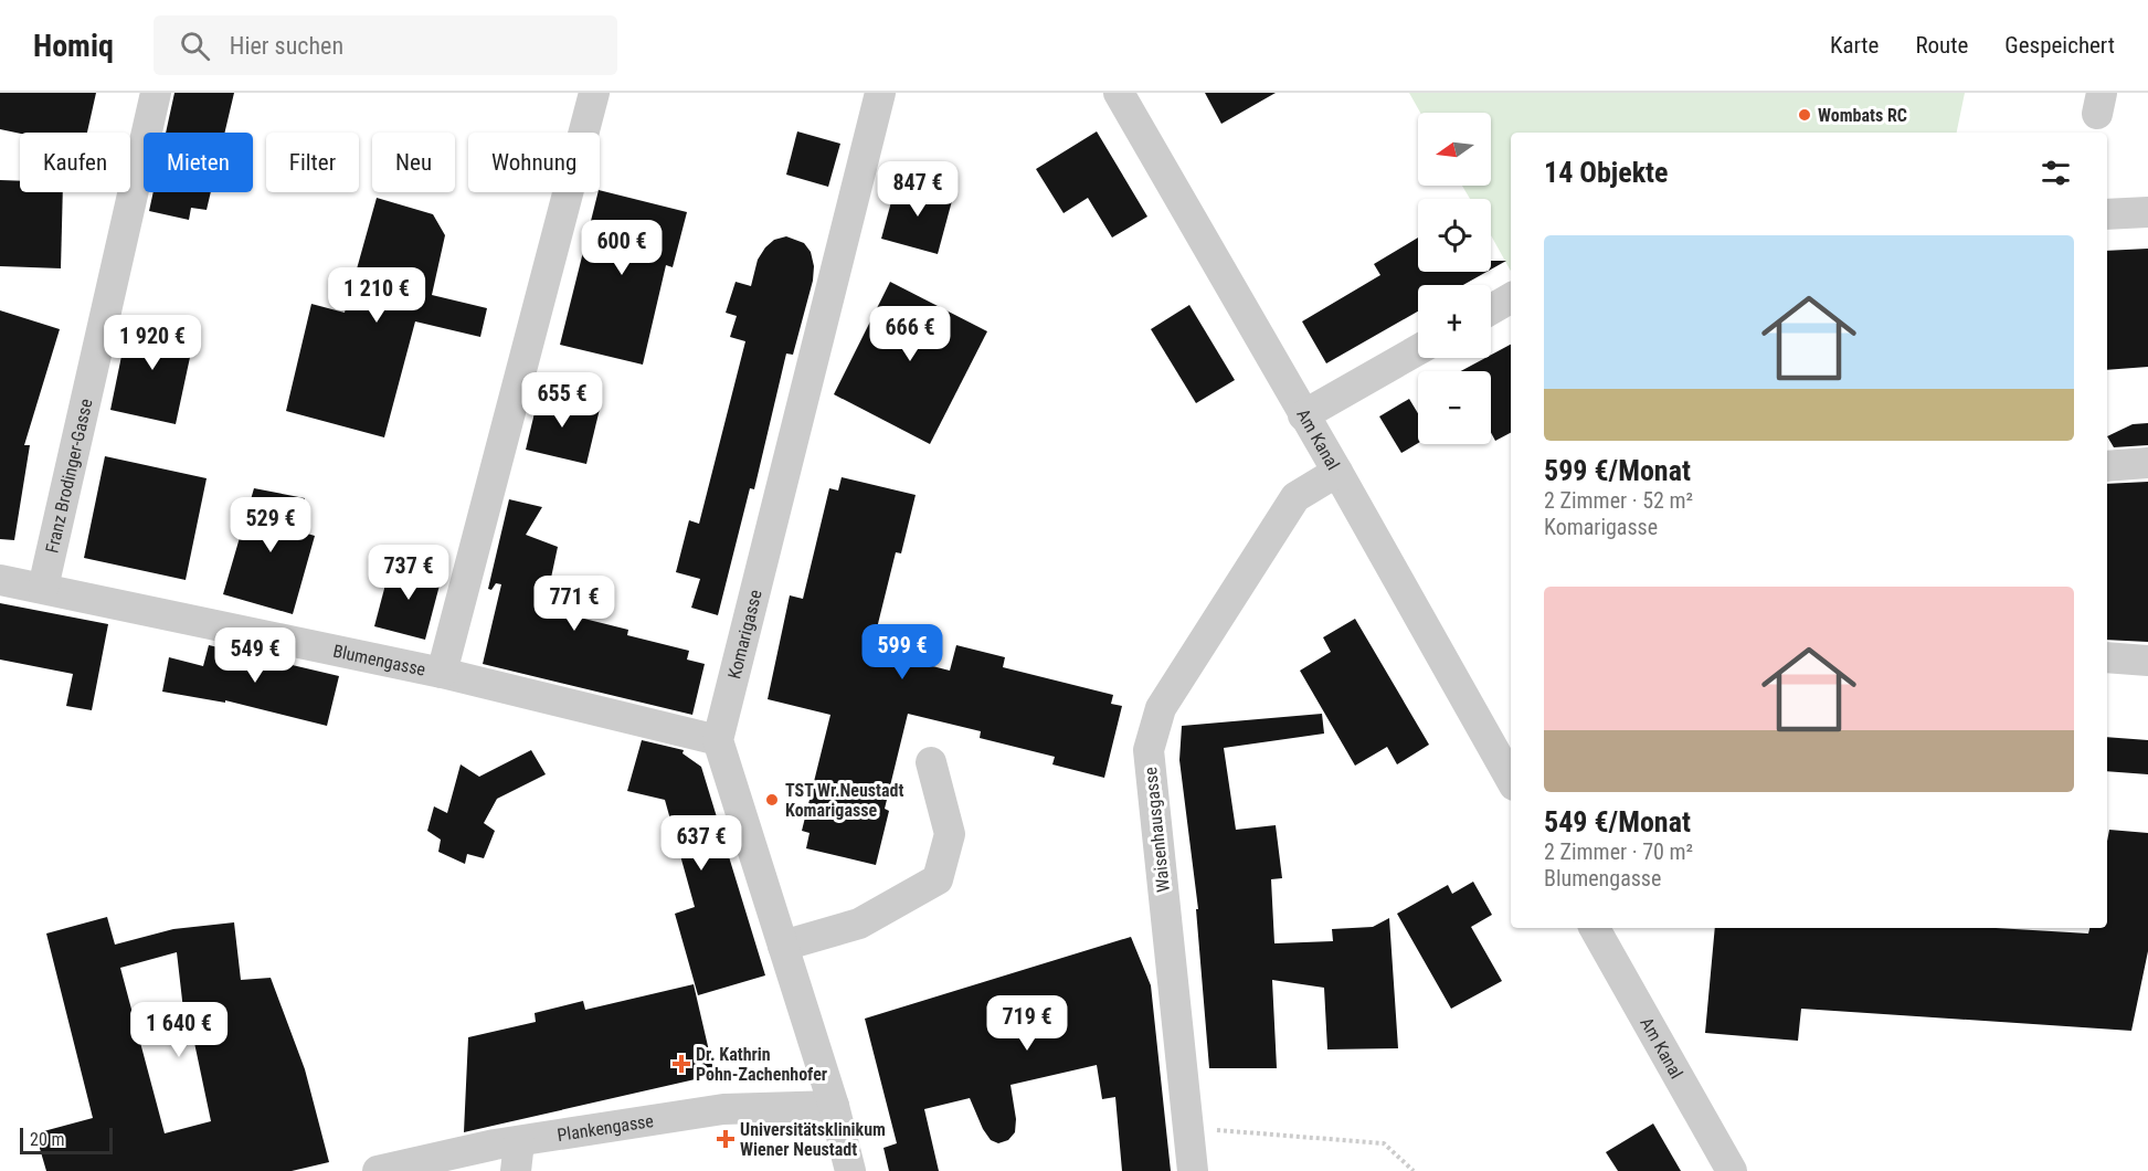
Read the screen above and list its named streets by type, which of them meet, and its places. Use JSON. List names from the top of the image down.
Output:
{
  "streets": {
    "street": [
      "Am Kanal",
      "Franz Brodinger-Gasse",
      "Komarigasse",
      "Blumengasse",
      "Waisenhausgasse",
      "Plankengasse"
    ]
  },
  "crossings": [
    ["Am Kanal", "Waisenhausgasse"],
    ["Franz Brodinger-Gasse", "Blumengasse"],
    ["Komarigasse", "Blumengasse"]
  ],
  "places": {
    "other": ["Wombats RC", "TST Wr.Neustadt Komarigasse"],
    "health": ["Dr. Kathrin Pohn-Zachenhofer", "Universitätsklinikum Wiener Neustadt"]
  },
  "scale_bar": "20 m",
  "north": "left",
  "page": {
    "header": "Homiq",
    "search": "Hier suchen",
    "nav": ["Karte", "Route", "Gespeichert"],
    "map_buttons": ["+", "−"],
    "chip": [
      "Kaufen",
      "Mieten",
      "Filter",
      "Neu",
      "Wohnung"
    ],
    "heading": "14 Objekte",
    "price": [
      "847 €",
      "600 €",
      "1 210 €",
      "666 €",
      "1 920 €",
      "655 €",
      "529 €",
      "737 €",
      "771 €",
      "599 €",
      "549 €",
      "637 €",
      "719 €",
      "1 640 €"
    ],
    "list": [
      {
        "name": "599 €/Monat",
        "note": "2 Zimmer · 52 m² · Komarigasse"
      },
      {
        "name": "549 €/Monat",
        "note": "2 Zimmer · 70 m² · Blumengasse"
      }
    ],
    "scale": "20 m"
  }
}
